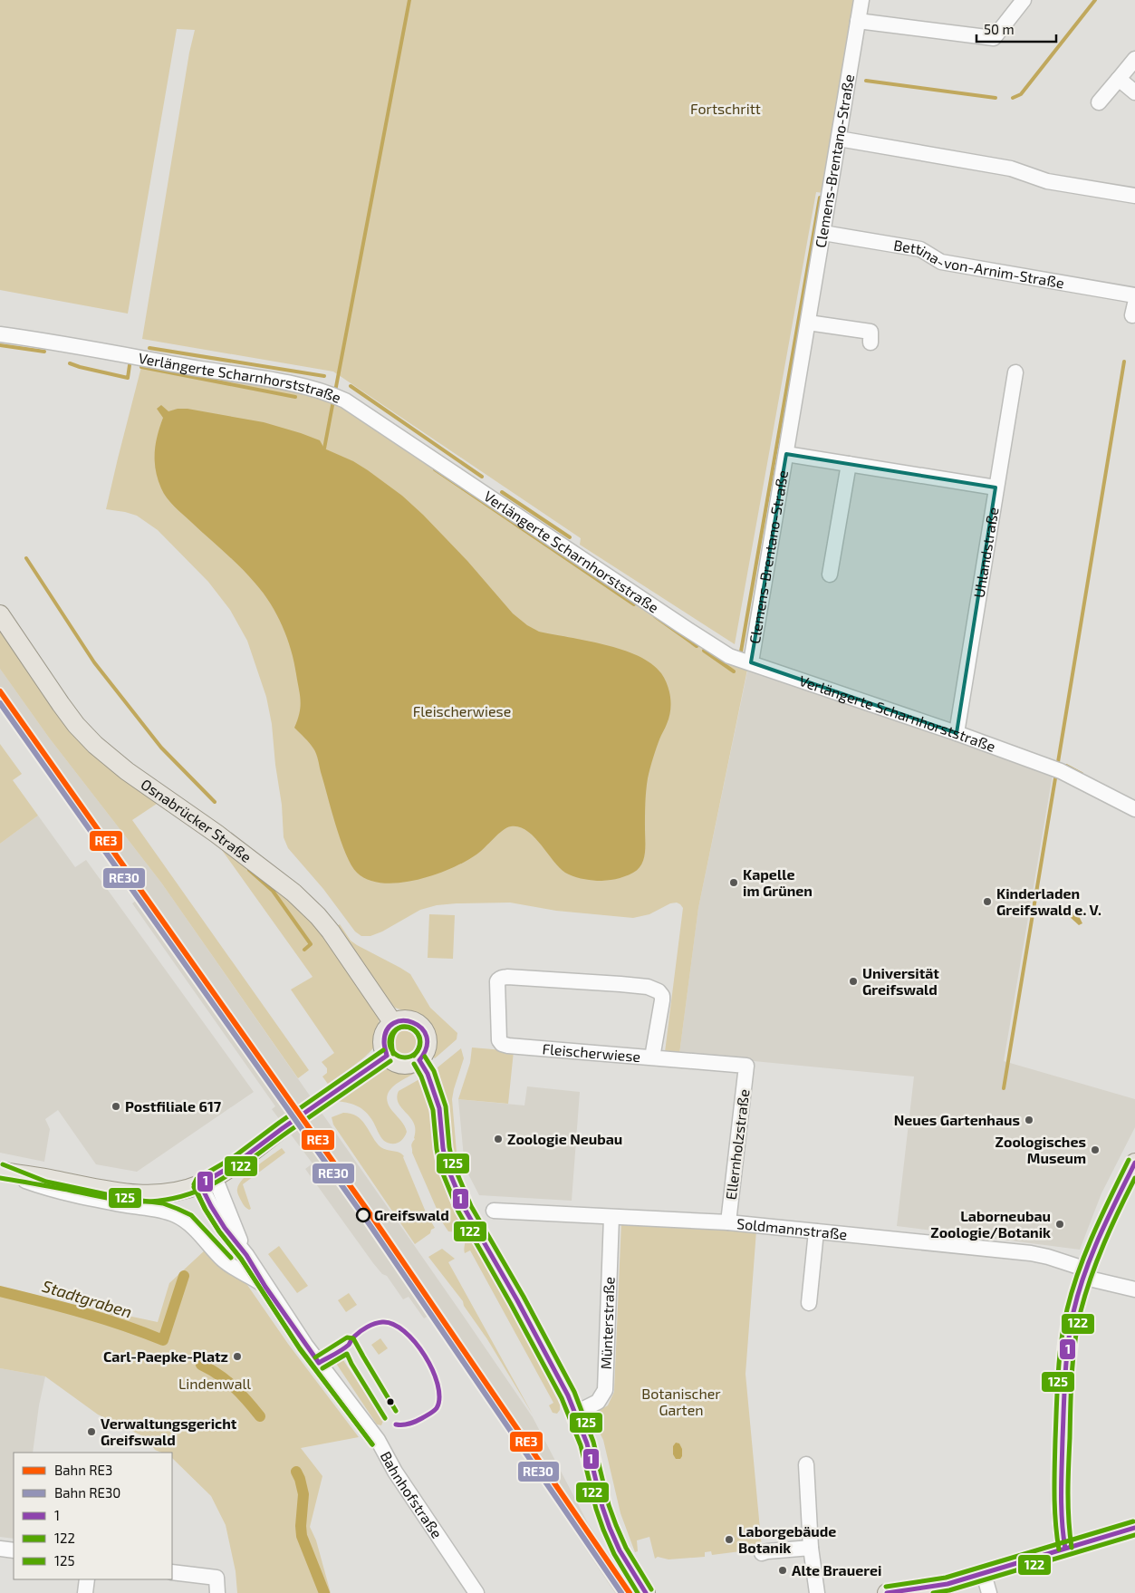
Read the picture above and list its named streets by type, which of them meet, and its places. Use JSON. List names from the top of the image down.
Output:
{
  "streets": {
    "main road": ["Osnabrücker Straße", "Bahnhofstraße"],
    "street": [
      "Clemens-Brentano-Straße",
      "Bettina-von-Arnim-Straße",
      "Verlängerte Scharnhorststraße",
      "Uhlandstraße",
      "Fleischerwiese",
      "Ellernholzstraße",
      "Soldmannstraße",
      "Münterstraße"
    ]
  },
  "crossings": [
    ["Clemens-Brentano-Straße", "Bettina-von-Arnim-Straße"],
    ["Clemens-Brentano-Straße", "Verlängerte Scharnhorststraße"],
    ["Clemens-Brentano-Straße", "Uhlandstraße"],
    ["Verlängerte Scharnhorststraße", "Uhlandstraße"],
    ["Fleischerwiese", "Ellernholzstraße"],
    ["Ellernholzstraße", "Soldmannstraße"],
    ["Soldmannstraße", "Münterstraße"]
  ],
  "water": ["Stadtgraben"],
  "parks": [
    "Fortschritt",
    "Fleischerwiese",
    "Lindenwall",
    "Botanischer Garten"
  ],
  "places": [
    "Kapelle im Grünen",
    "Kinderladen Greifswald e. V.",
    "Universität Greifswald",
    "Postfiliale 617",
    "Neues Gartenhaus",
    "Zoologie Neubau",
    "Zoologisches Museum",
    "Greifswald",
    "Laborneubau Zoologie/Botanik",
    "Carl-Paepke-Platz",
    "Verwaltungsgericht Greifswald",
    "Laborgebäude Botanik",
    "Alte Brauerei"
  ],
  "lines": [
    "rail line RE3",
    "rail line RE30",
    "transit line 1",
    "transit line 122",
    "transit line 125"
  ],
  "legend": [
    "Bahn RE3",
    "Bahn RE30",
    "1",
    "122",
    "125"
  ],
  "scale_bar": "50 m"
}
